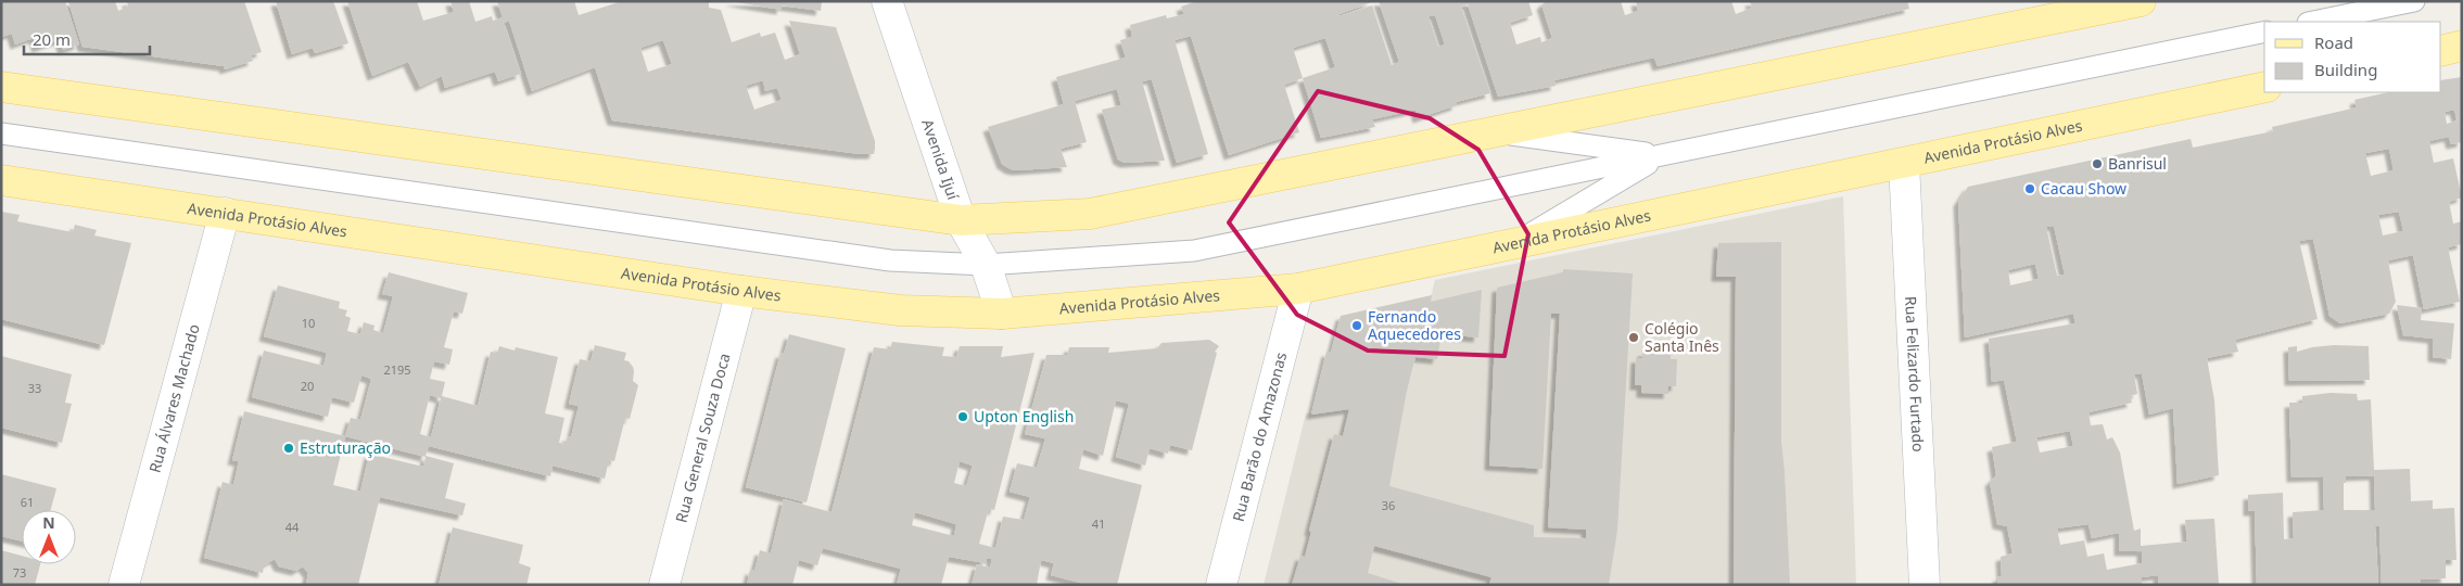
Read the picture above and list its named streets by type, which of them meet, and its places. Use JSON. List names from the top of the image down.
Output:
{
  "streets": {
    "main road": ["Avenida Protásio Alves"],
    "street": [
      "Avenida Ijuí",
      "Rua Felizardo Furtado",
      "Rua Álvares Machado",
      "Rua Barão do Amazonas",
      "Rua General Souza Doca"
    ]
  },
  "crossings": [
    ["Avenida Protásio Alves", "Avenida Ijuí"],
    ["Avenida Protásio Alves", "Rua Felizardo Furtado"],
    ["Avenida Protásio Alves", "Rua Álvares Machado"],
    ["Avenida Protásio Alves", "Rua Barão do Amazonas"],
    ["Avenida Protásio Alves", "Rua General Souza Doca"]
  ],
  "places": [
    "Banrisul",
    "Cacau Show",
    "Fernando Aquecedores",
    "Colégio Santa Inês",
    "Upton English",
    "Estruturação"
  ],
  "house_numbers": [
    "10",
    "2195",
    "20",
    "33",
    "61",
    "36",
    "41",
    "44",
    "73"
  ],
  "legend": ["Road", "Building"],
  "scale_bar": "20 m",
  "north": "top"
}
